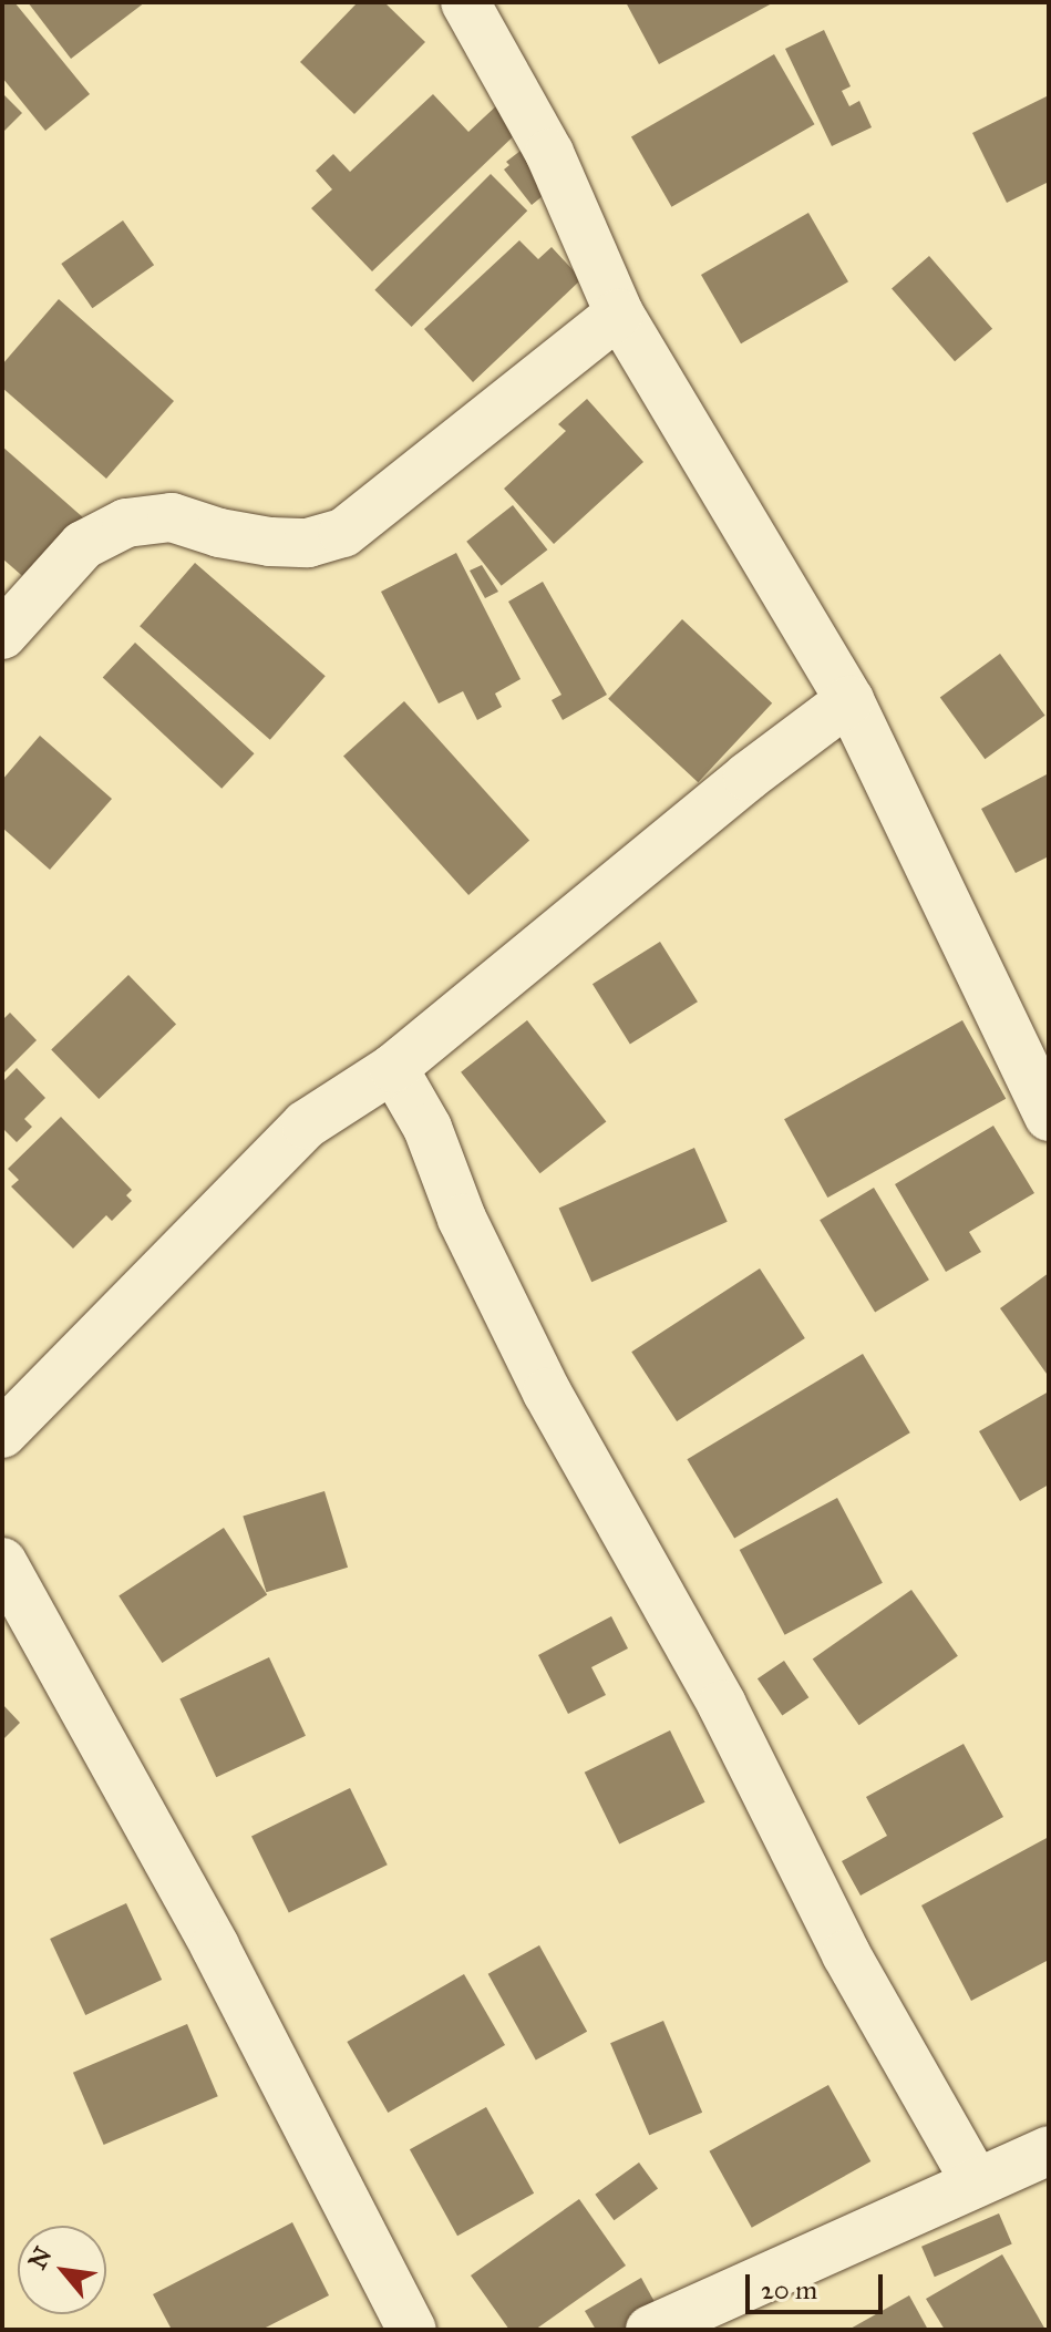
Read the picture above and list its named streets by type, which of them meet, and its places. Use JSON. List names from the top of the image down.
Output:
{
  "scale_bar": "20 m",
  "north": "top left"
}
